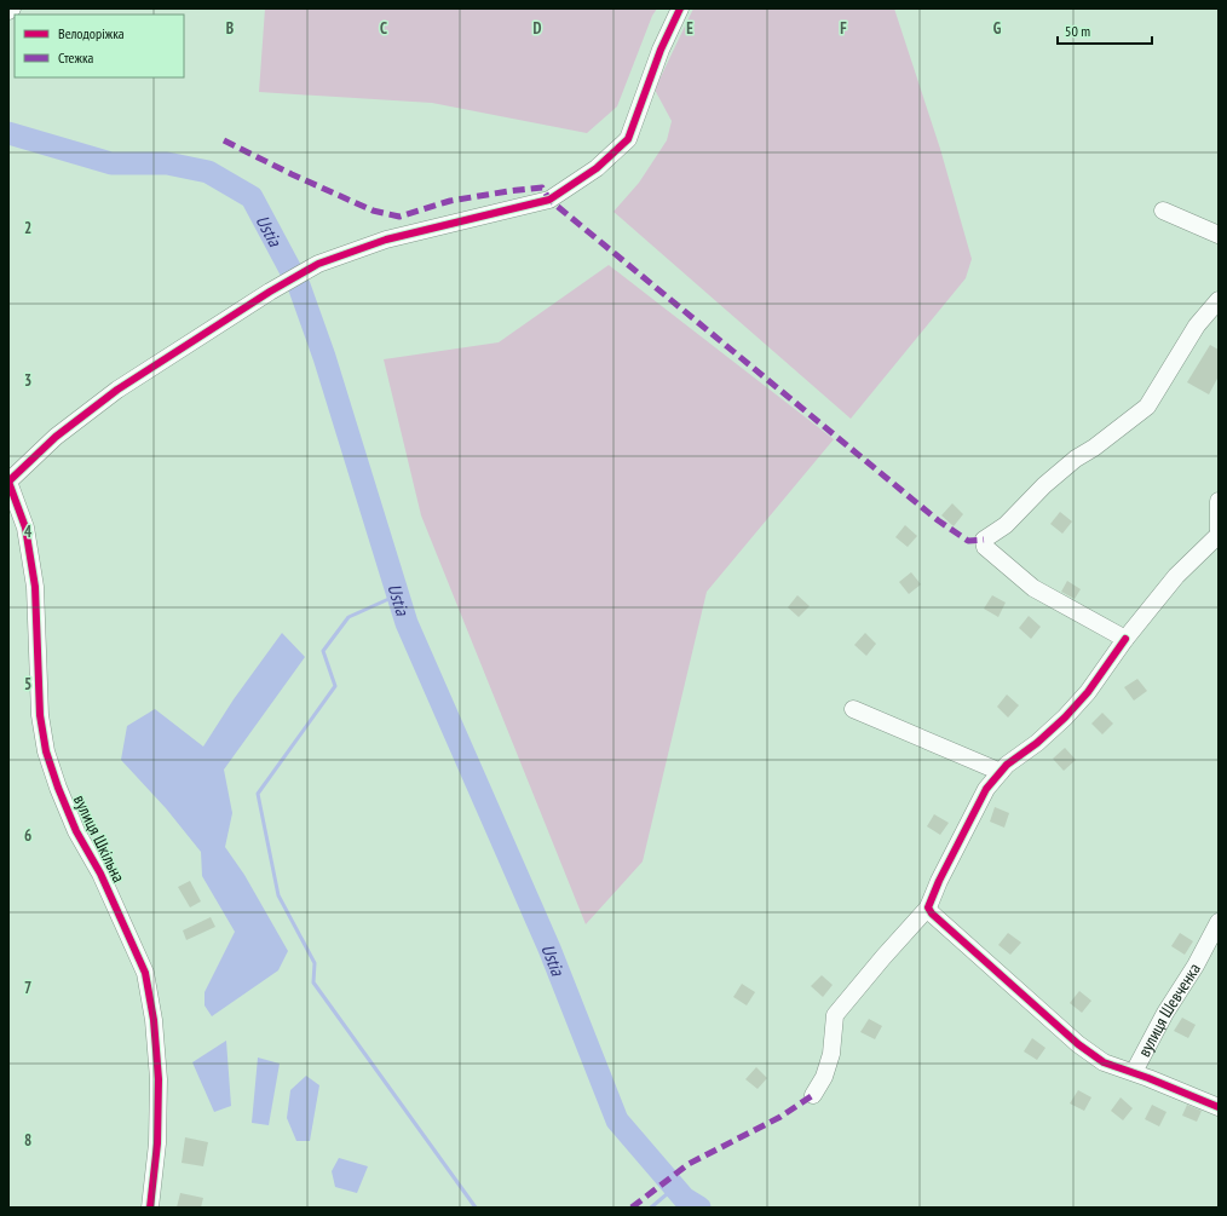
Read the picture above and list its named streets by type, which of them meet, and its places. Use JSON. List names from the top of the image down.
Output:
{
  "streets": {
    "street": ["вулиця Шкільна", "вулиця Шевченка"]
  },
  "water": ["Ustia"],
  "legend": ["Велодоріжка", "Стежка"],
  "scale_bar": "50 m",
  "grid": {
    "columns": [
      "B",
      "C",
      "D",
      "E",
      "F",
      "G"
    ],
    "rows": [
      "2",
      "3",
      "4",
      "5",
      "6",
      "7",
      "8"
    ]
  }
}
